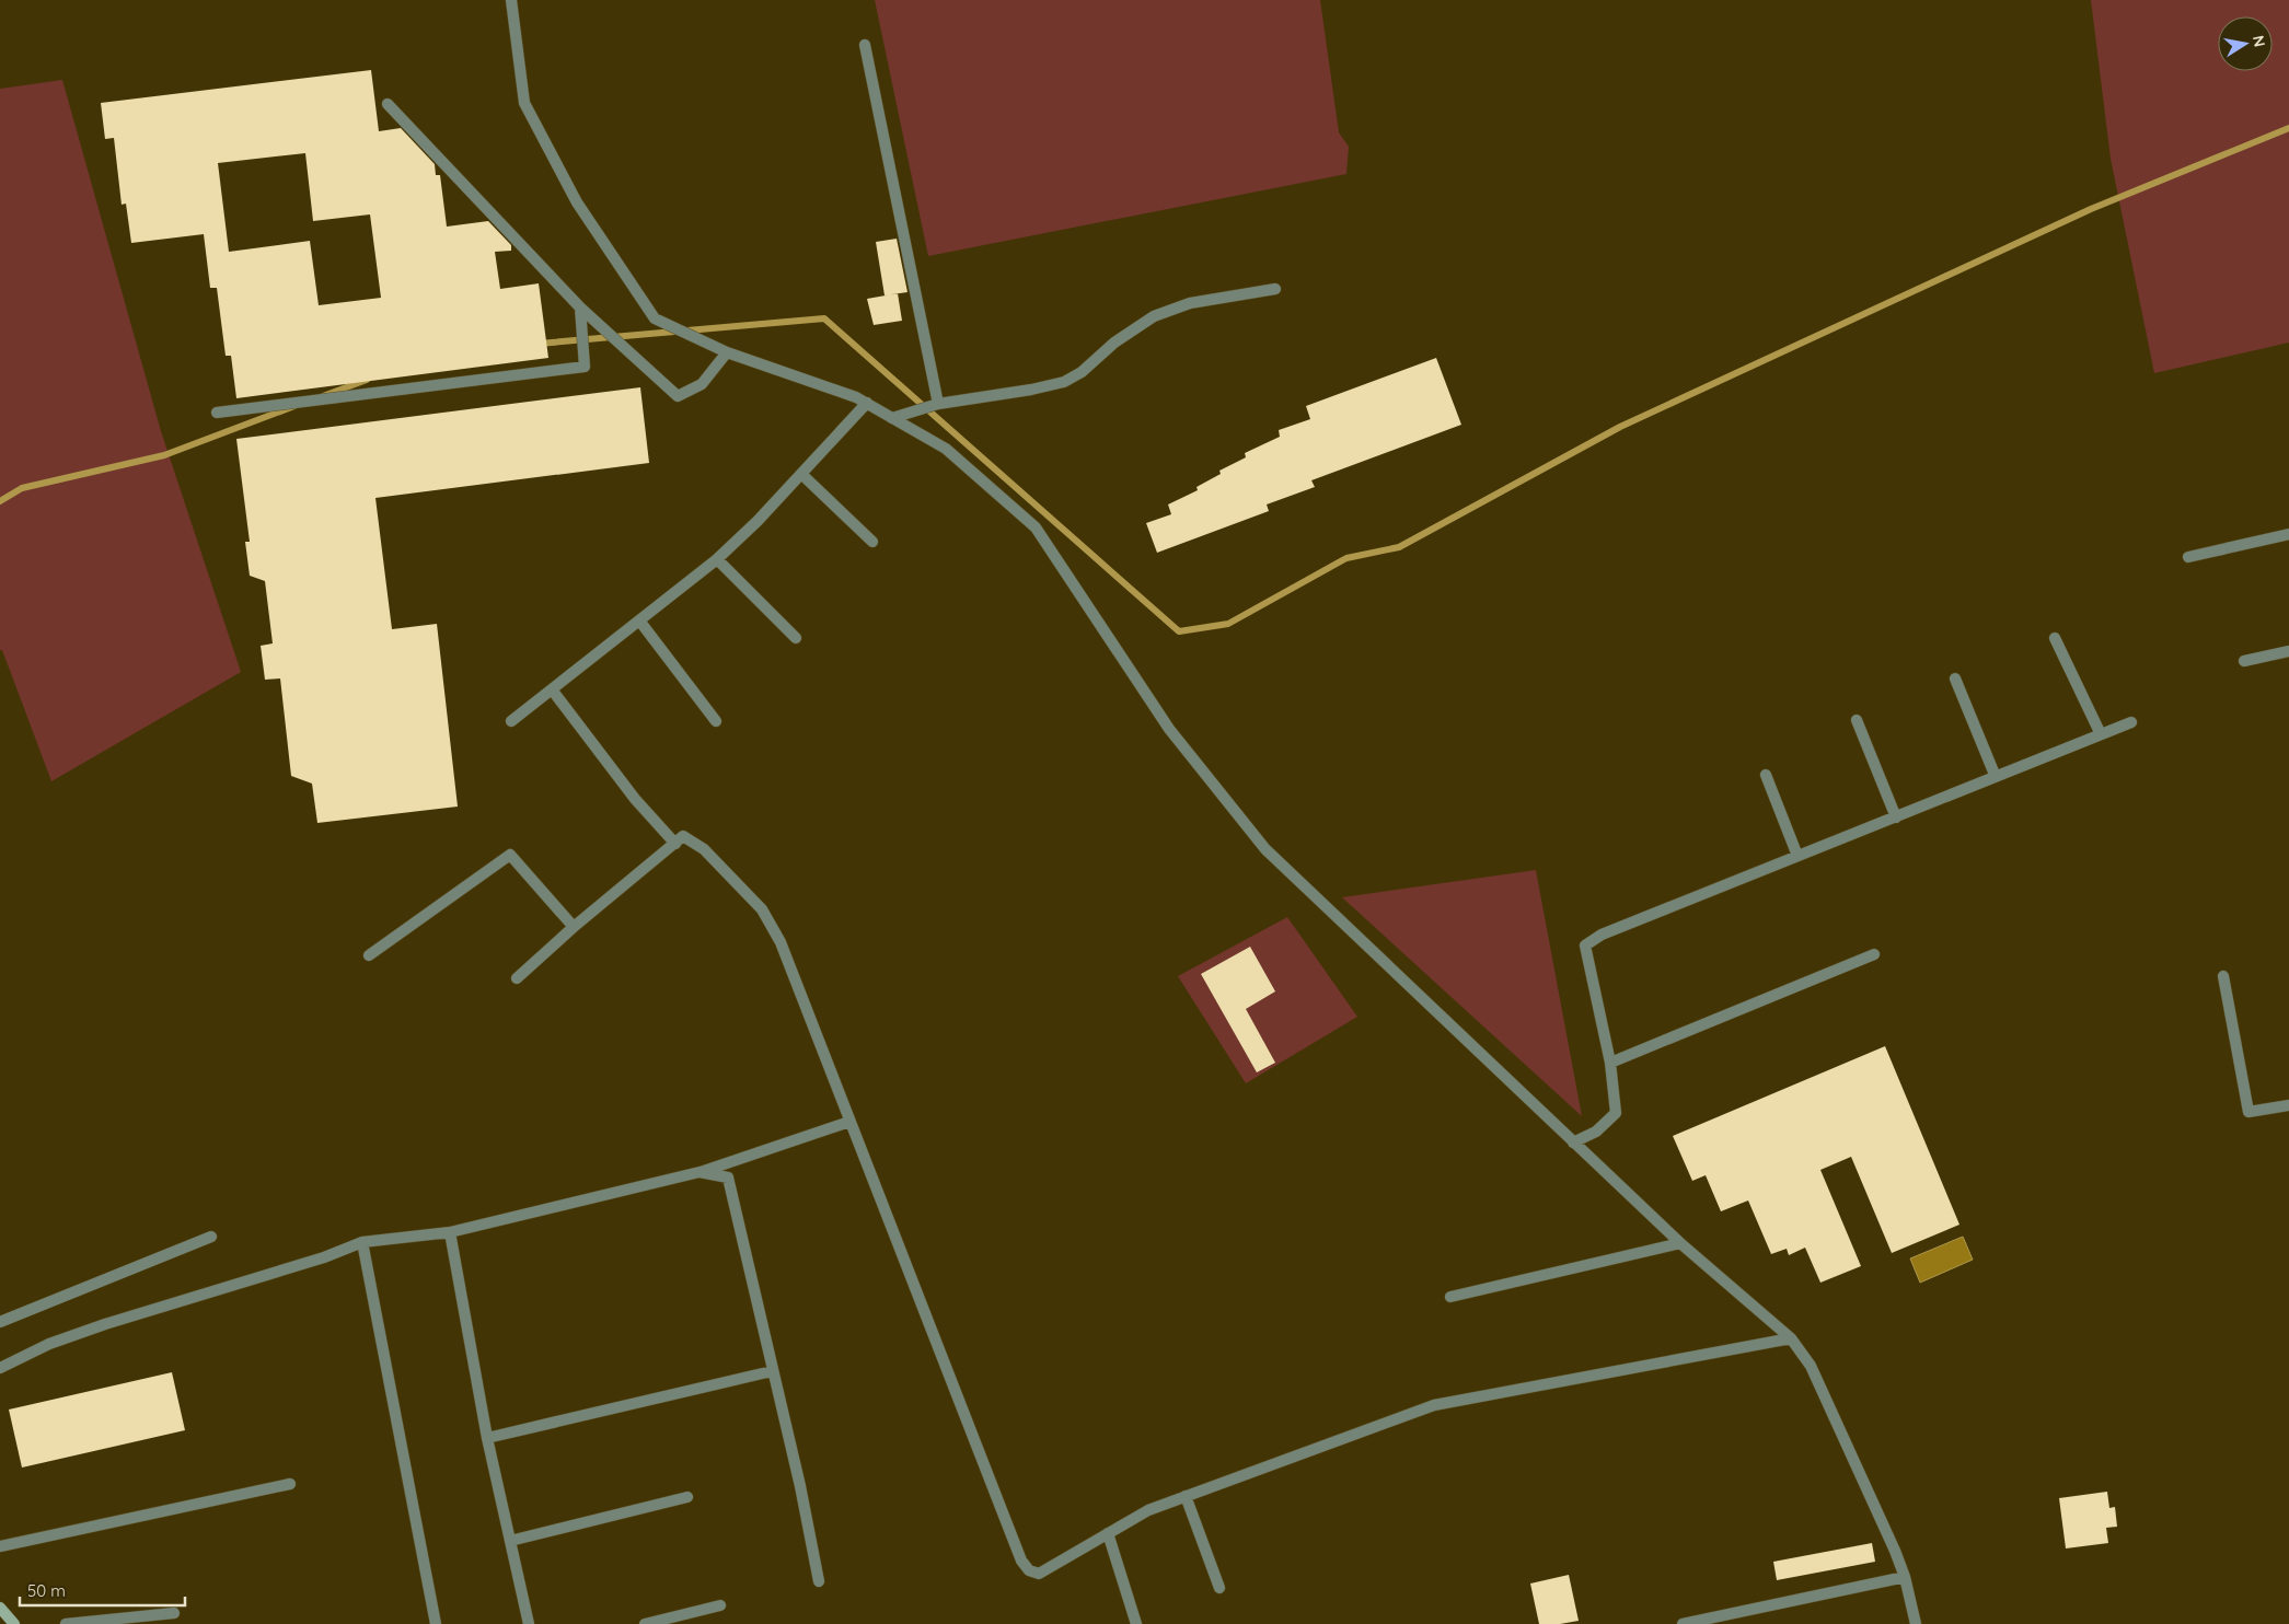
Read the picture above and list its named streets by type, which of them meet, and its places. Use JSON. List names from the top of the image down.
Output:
{
  "scale_bar": "50 m",
  "north": "right"
}
